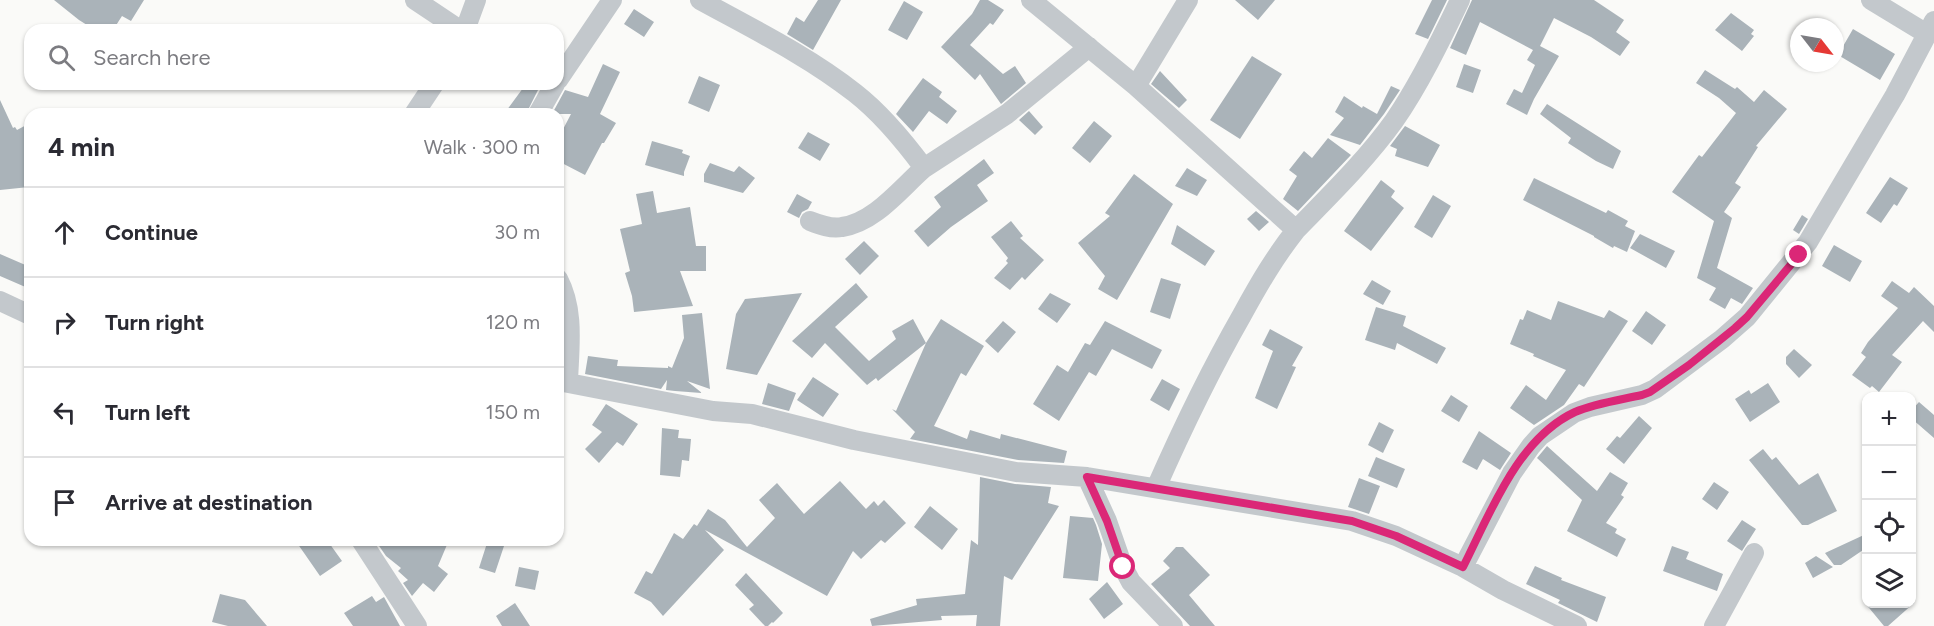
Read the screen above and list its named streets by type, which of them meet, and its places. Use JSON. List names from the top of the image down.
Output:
{
  "north": "bottom right",
  "page": {
    "search": "Search here",
    "heading": ["4 min", "Walk · 300 m"],
    "list": [
      ["Continue", "30 m"],
      ["Turn right", "120 m"],
      ["Turn left", "150 m"],
      "Arrive at destination"
    ],
    "map_buttons": ["+", "−"]
  }
}
